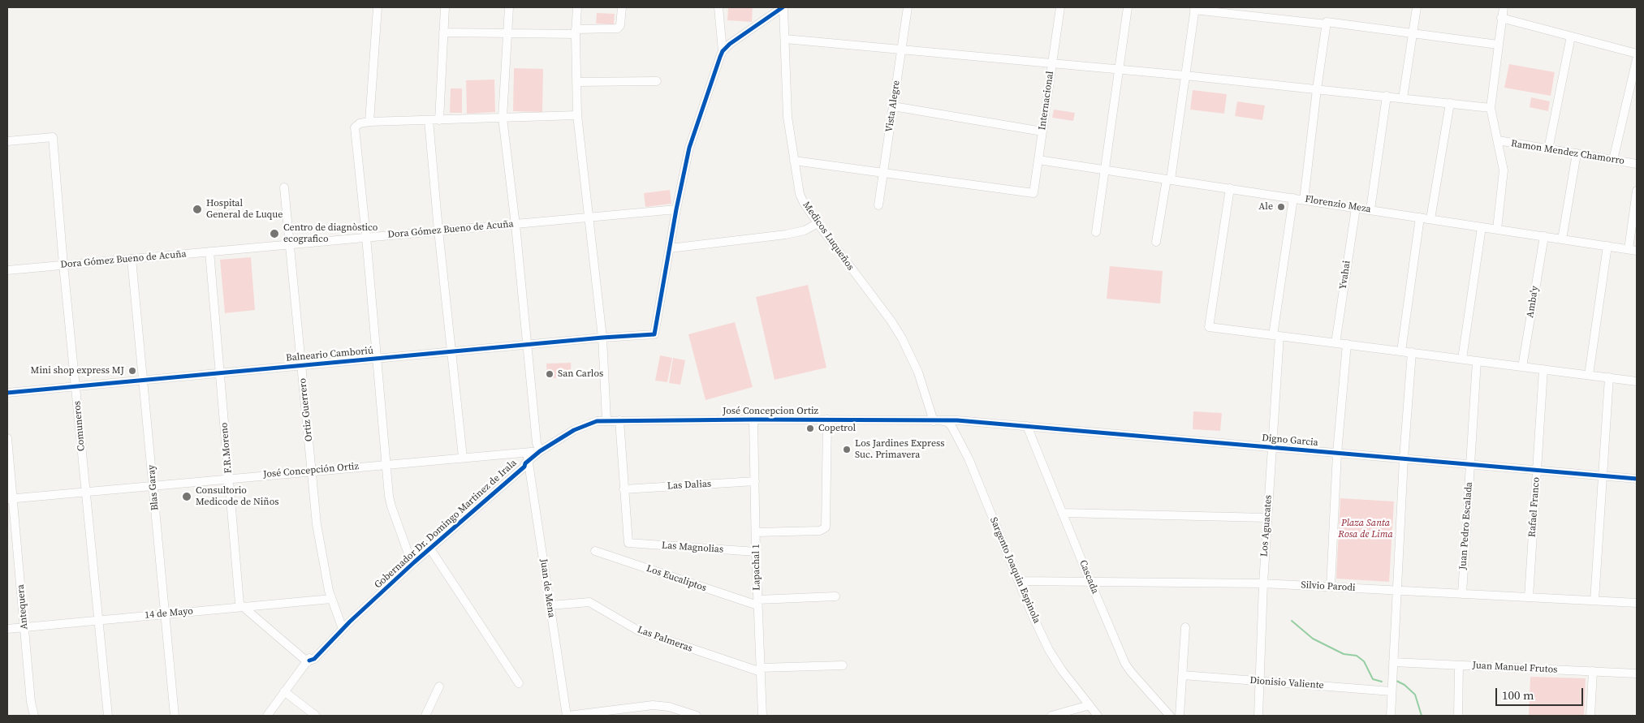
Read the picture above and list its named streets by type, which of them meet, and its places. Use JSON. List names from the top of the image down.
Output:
{
  "streets": {
    "street": [
      "Internacional",
      "Vista Alegre",
      "Ramon Mendez Chamorro",
      "Florenzio Meza",
      "Dora Gómez Bueno de Acuña",
      "Medicos Luqueños",
      "Yvahai",
      "Amba'y",
      "Balneario Camboriú",
      "Ortiz Guerrero",
      "José Concepcion Ortiz",
      "Comuneros",
      "Digno Garcia",
      "F.R.Moreno",
      "José Concepción Ortiz",
      "Las Dalias",
      "Blas Garay",
      "Rafael Franco",
      "Gobernador Dr. Domingo Martinez de Irala",
      "Los Aguacates",
      "Juan Pedro Escalada",
      "Las Magnolias",
      "Lapachal 1",
      "Sargento Joaquin Espinola",
      "Cascada",
      "Los Eucaliptos",
      "Silvio Parodi",
      "Juan de Mena",
      "Antequera",
      "14 de Mayo",
      "Las Palmeras",
      "Juan Manuel Frutos",
      "Dionisio Valiente"
    ]
  },
  "crossings": [
    ["Internacional", "Vista Alegre"],
    ["Internacional", "Florenzio Meza"],
    ["Florenzio Meza", "Yvahai"],
    ["Florenzio Meza", "Amba'y"],
    ["Florenzio Meza", "Los Aguacates"],
    ["Dora Gómez Bueno de Acuña", "Ortiz Guerrero"],
    ["Dora Gómez Bueno de Acuña", "Comuneros"],
    ["Dora Gómez Bueno de Acuña", "F.R.Moreno"],
    ["Dora Gómez Bueno de Acuña", "Blas Garay"],
    ["Medicos Luqueños", "José Concepcion Ortiz"],
    ["Medicos Luqueños", "Digno Garcia"],
    ["Medicos Luqueños", "Sargento Joaquin Espinola"],
    ["Balneario Camboriú", "Ortiz Guerrero"],
    ["Balneario Camboriú", "Comuneros"],
    ["Balneario Camboriú", "F.R.Moreno"],
    ["Balneario Camboriú", "Blas Garay"],
    ["Ortiz Guerrero", "José Concepción Ortiz"],
    ["Ortiz Guerrero", "Gobernador Dr. Domingo Martinez de Irala"],
    ["Ortiz Guerrero", "14 de Mayo"],
    ["José Concepcion Ortiz", "Digno Garcia"],
    ["José Concepcion Ortiz", "José Concepción Ortiz"],
    ["José Concepcion Ortiz", "Lapachal 1"],
    ["José Concepcion Ortiz", "Sargento Joaquin Espinola"],
    ["Comuneros", "José Concepción Ortiz"],
    ["Comuneros", "14 de Mayo"],
    ["Digno Garcia", "Rafael Franco"],
    ["Digno Garcia", "Los Aguacates"],
    ["Digno Garcia", "Juan Pedro Escalada"],
    ["Digno Garcia", "Sargento Joaquin Espinola"],
    ["Digno Garcia", "Cascada"],
    ["F.R.Moreno", "José Concepción Ortiz"],
    ["F.R.Moreno", "14 de Mayo"],
    ["José Concepción Ortiz", "Blas Garay"],
    ["José Concepción Ortiz", "Gobernador Dr. Domingo Martinez de Irala"],
    ["José Concepción Ortiz", "Antequera"],
    ["Las Dalias", "Las Magnolias"],
    ["Las Dalias", "Lapachal 1"],
    ["Blas Garay", "14 de Mayo"],
    ["Rafael Franco", "Silvio Parodi"],
    ["Gobernador Dr. Domingo Martinez de Irala", "Juan de Mena"],
    ["Los Aguacates", "Silvio Parodi"],
    ["Los Aguacates", "Dionisio Valiente"],
    ["Juan Pedro Escalada", "Silvio Parodi"],
    ["Las Magnolias", "Lapachal 1"],
    ["Lapachal 1", "Los Eucaliptos"],
    ["Lapachal 1", "Las Palmeras"],
    ["Sargento Joaquin Espinola", "Silvio Parodi"],
    ["Cascada", "Silvio Parodi"],
    ["Juan de Mena", "Las Palmeras"],
    ["Antequera", "14 de Mayo"]
  ],
  "parks": ["Plaza Santa Rosa de Lima"],
  "places": [
    "Ale",
    "Hospital General de Luque",
    "Centro de diagnòstico ecografico",
    "Mini shop express MJ",
    "San Carlos",
    "Copetrol",
    "Los Jardines Express Suc. Primavera",
    "Consultorio Medicode de Niños"
  ],
  "scale_bar": "100 m"
}
